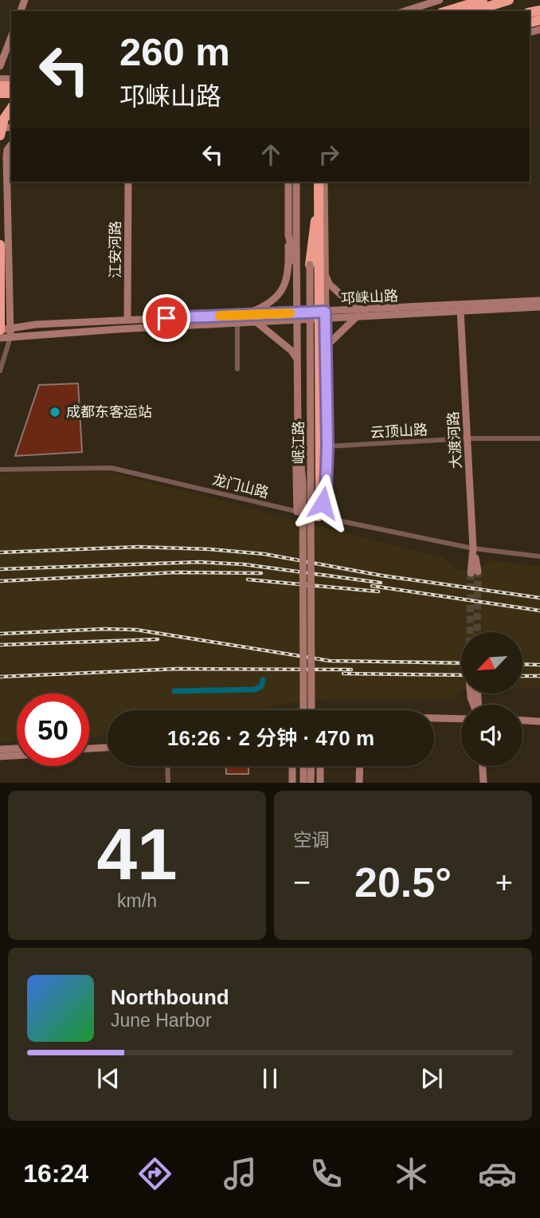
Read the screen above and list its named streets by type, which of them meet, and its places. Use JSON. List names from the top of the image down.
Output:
{
  "streets": {
    "street": [
      "江安河路",
      "邛崃山路",
      "云顶山路",
      "大渡河路",
      "岷江路",
      "龙门山路"
    ]
  },
  "crossings": [
    ["江安河路", "邛崃山路"],
    ["邛崃山路", "大渡河路"],
    ["云顶山路", "大渡河路"],
    ["大渡河路", "龙门山路"]
  ],
  "places": ["成都东客运站"],
  "north": "bottom left",
  "page": {
    "turn": ["260 m", "邛崃山路"],
    "limit": "50",
    "trip": "16:26 · 2 分钟 · 470 m",
    "tile": [
      ["41", "km/h"],
      "空调"
    ],
    "heat": ["−", "20.5°", "+"],
    "song": ["Northbound", "June Harbor"],
    "tabs": "16:24"
  }
}
